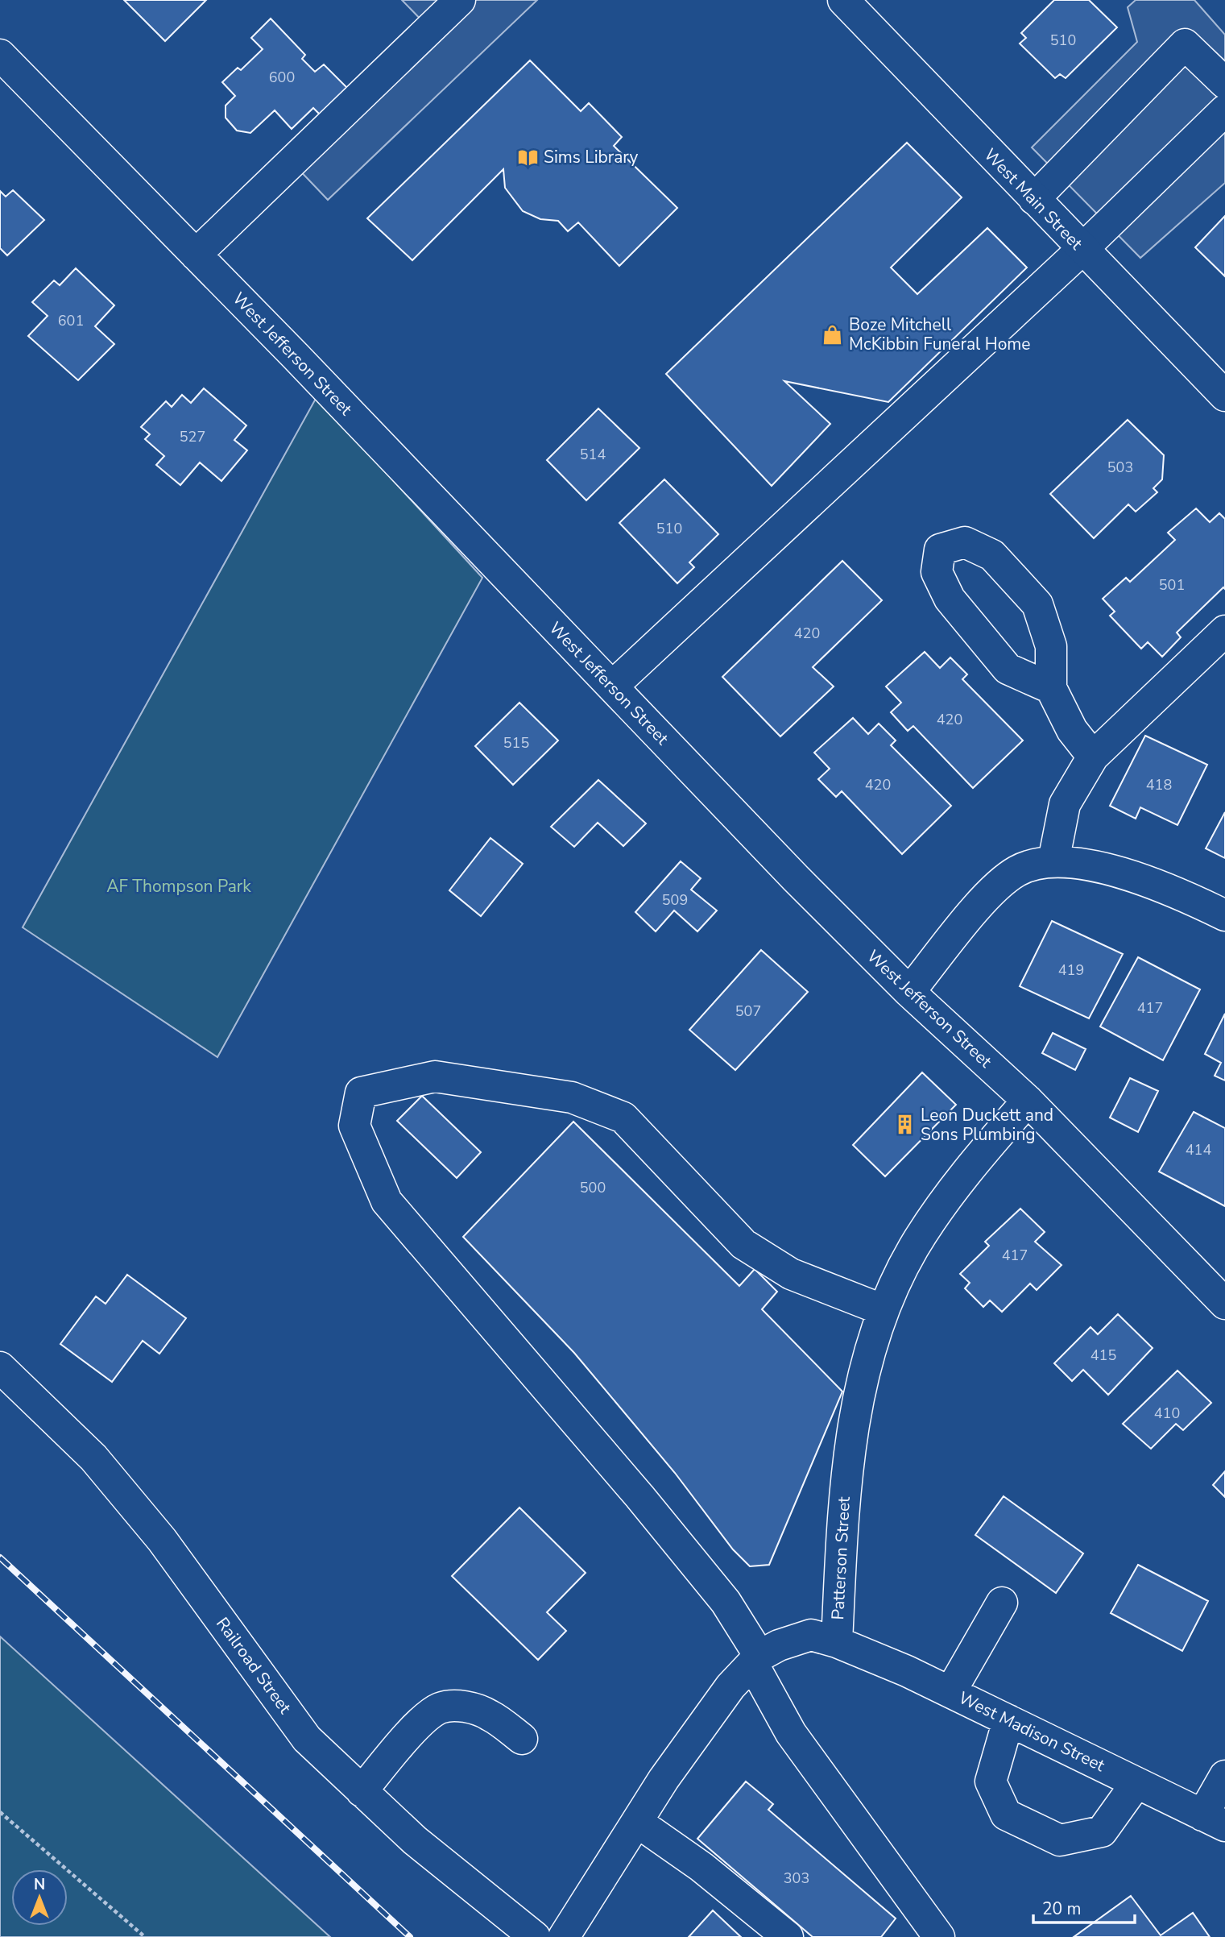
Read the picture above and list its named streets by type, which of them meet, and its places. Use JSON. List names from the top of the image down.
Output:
{
  "streets": {
    "street": [
      "West Main Street",
      "West Jefferson Street",
      "Patterson Street",
      "Railroad Street",
      "West Madison Street"
    ]
  },
  "crossings": [
    ["West Jefferson Street", "Patterson Street"],
    ["Patterson Street", "West Madison Street"]
  ],
  "parks": ["AF Thompson Park"],
  "places": {
    "library": ["Sims Library"],
    "shop": ["Boze Mitchell McKibbin Funeral Home"],
    "building": ["Leon Duckett and Sons Plumbing"]
  },
  "house_numbers": [
    "510",
    "600",
    "601",
    "527",
    "514",
    "503",
    "510",
    "501",
    "420",
    "420",
    "515",
    "420",
    "418",
    "509",
    "419",
    "417",
    "507",
    "414",
    "500",
    "417",
    "415",
    "410",
    "303"
  ],
  "scale_bar": "20 m",
  "north": "top"
}
